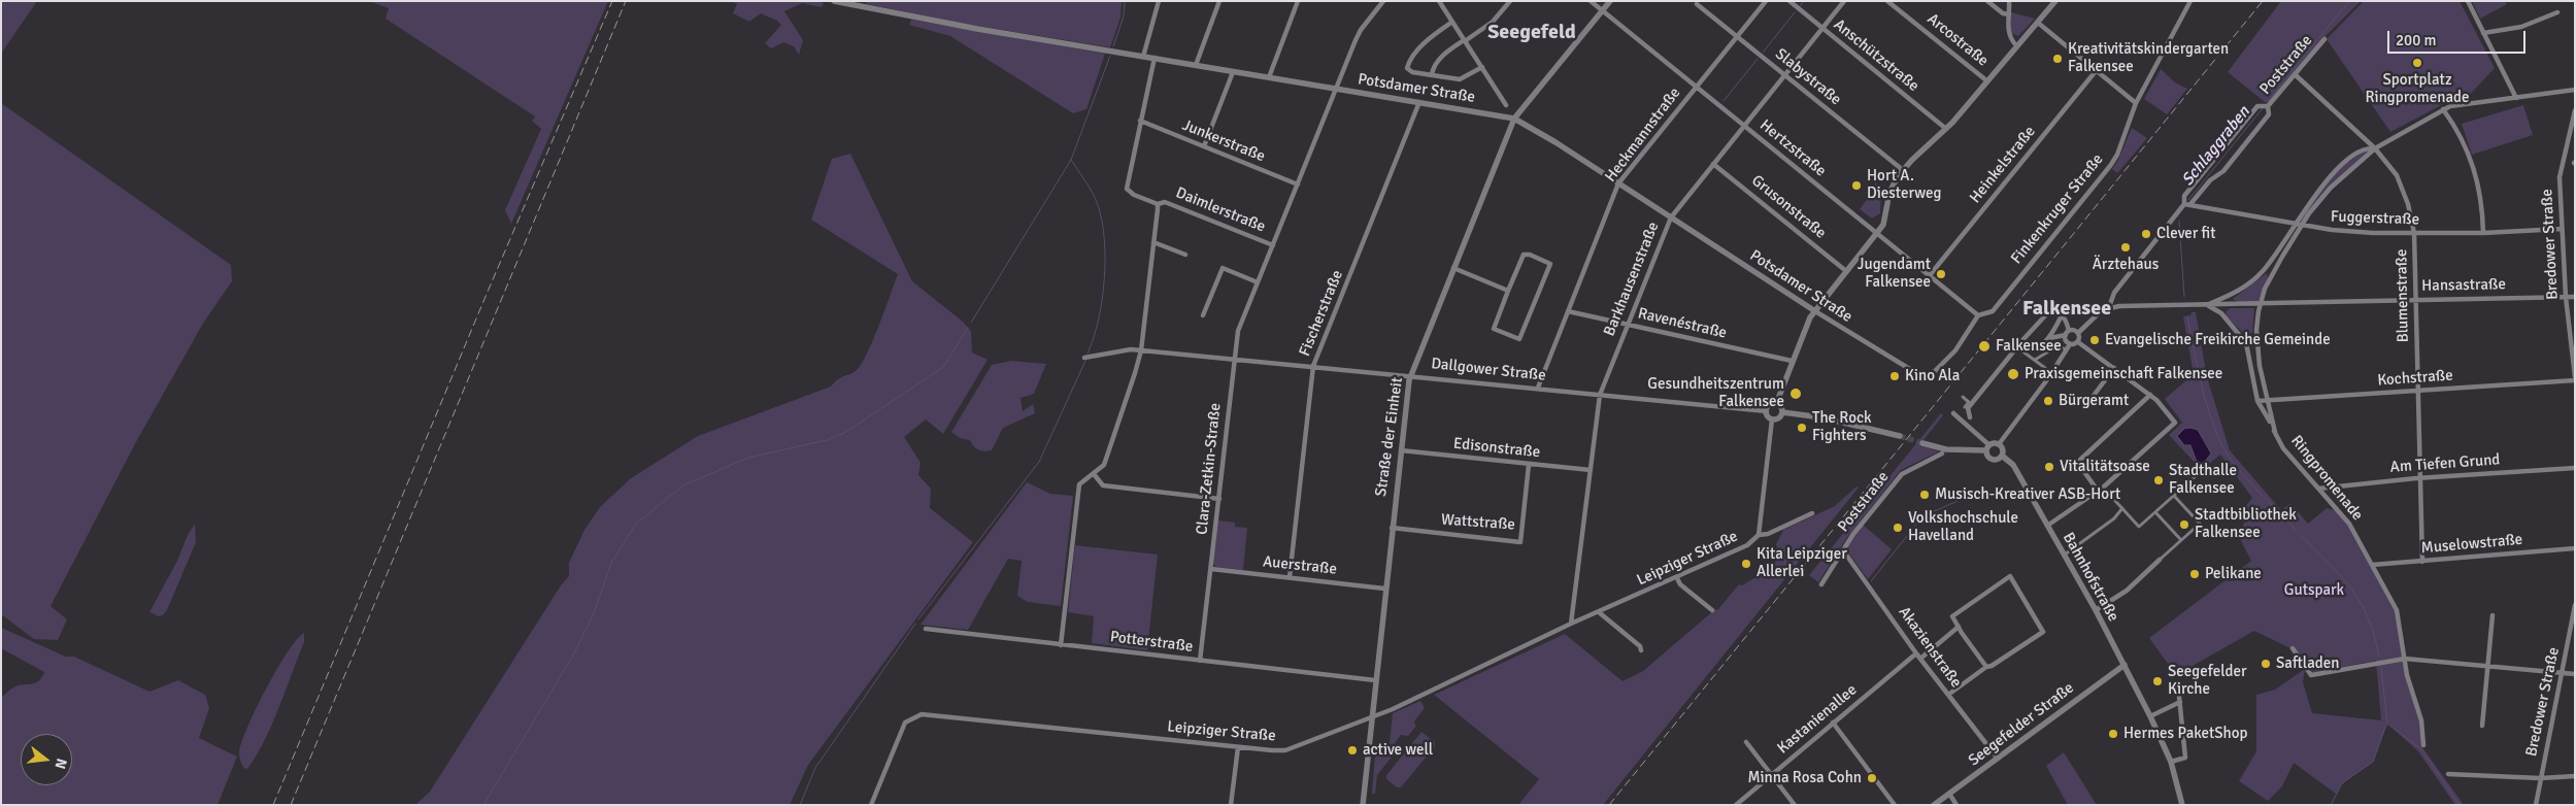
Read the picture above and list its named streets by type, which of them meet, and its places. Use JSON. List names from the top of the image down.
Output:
{
  "streets": {
    "street": [
      "Arcostraße",
      "Anschützstraße",
      "Poststraße",
      "Slabystraße",
      "Potsdamer Straße",
      "Heckmannstraße",
      "Junkerstraße",
      "Hertzstraße",
      "Heinkelstraße",
      "Grusonstraße",
      "Finkenkruger Straße",
      "Daimlerstraße",
      "Fuggerstraße",
      "Bredower Straße",
      "Barkhausenstraße",
      "Hansastraße",
      "Blumenstraße",
      "Fischerstraße",
      "Ravenéstraße",
      "Dallgower Straße",
      "Kochstraße",
      "Straße der Einheit",
      "Edisonstraße",
      "Am Tiefen Grund",
      "Clara-Zetkin-Straße",
      "Ringpromenade",
      "Wattstraße",
      "Muselowstraße",
      "Leipziger Straße",
      "Auerstraße",
      "Bahnhofstraße",
      "Potterstraße",
      "Akazienstraße",
      "Kastanienallee",
      "Seegefelder Straße"
    ]
  },
  "crossings": [
    ["Anschützstraße", "Barkhausenstraße"],
    ["Poststraße", "Fuggerstraße"],
    ["Poststraße", "Blumenstraße"],
    ["Poststraße", "Akazienstraße"],
    ["Slabystraße", "Heckmannstraße"],
    ["Slabystraße", "Barkhausenstraße"],
    ["Potsdamer Straße", "Heckmannstraße"],
    ["Potsdamer Straße", "Finkenkruger Straße"],
    ["Potsdamer Straße", "Barkhausenstraße"],
    ["Potsdamer Straße", "Fischerstraße"],
    ["Potsdamer Straße", "Straße der Einheit"],
    ["Potsdamer Straße", "Clara-Zetkin-Straße"],
    ["Heckmannstraße", "Hertzstraße"],
    ["Heckmannstraße", "Ravenéstraße"],
    ["Heckmannstraße", "Dallgower Straße"],
    ["Junkerstraße", "Daimlerstraße"],
    ["Junkerstraße", "Clara-Zetkin-Straße"],
    ["Hertzstraße", "Heinkelstraße"],
    ["Hertzstraße", "Finkenkruger Straße"],
    ["Hertzstraße", "Barkhausenstraße"],
    ["Hertzstraße", "Straße der Einheit"],
    ["Grusonstraße", "Barkhausenstraße"],
    ["Daimlerstraße", "Clara-Zetkin-Straße"],
    ["Fuggerstraße", "Bredower Straße"],
    ["Fuggerstraße", "Blumenstraße"],
    ["Fuggerstraße", "Ringpromenade"],
    ["Bredower Straße", "Hansastraße"],
    ["Bredower Straße", "Kochstraße"],
    ["Barkhausenstraße", "Ravenéstraße"],
    ["Barkhausenstraße", "Dallgower Straße"],
    ["Barkhausenstraße", "Edisonstraße"],
    ["Barkhausenstraße", "Leipziger Straße"],
    ["Hansastraße", "Blumenstraße"],
    ["Hansastraße", "Ringpromenade"],
    ["Blumenstraße", "Kochstraße"],
    ["Blumenstraße", "Am Tiefen Grund"],
    ["Blumenstraße", "Ringpromenade"],
    ["Blumenstraße", "Muselowstraße"],
    ["Fischerstraße", "Dallgower Straße"],
    ["Fischerstraße", "Auerstraße"],
    ["Dallgower Straße", "Straße der Einheit"],
    ["Dallgower Straße", "Clara-Zetkin-Straße"],
    ["Kochstraße", "Ringpromenade"],
    ["Straße der Einheit", "Edisonstraße"],
    ["Straße der Einheit", "Wattstraße"],
    ["Straße der Einheit", "Leipziger Straße"],
    ["Straße der Einheit", "Auerstraße"],
    ["Straße der Einheit", "Potterstraße"],
    ["Edisonstraße", "Wattstraße"],
    ["Am Tiefen Grund", "Ringpromenade"],
    ["Clara-Zetkin-Straße", "Auerstraße"],
    ["Clara-Zetkin-Straße", "Potterstraße"],
    ["Ringpromenade", "Muselowstraße"],
    ["Bahnhofstraße", "Seegefelder Straße"],
    ["Akazienstraße", "Kastanienallee"],
    ["Akazienstraße", "Seegefelder Straße"]
  ],
  "districts": ["Seegefeld", "Falkensee"],
  "water": ["Schlaggraben"],
  "parks": ["Gutspark"],
  "places": [
    "Kreativitätskindergarten Falkensee",
    "Sportplatz Ringpromenade",
    "Hort A. Diesterweg",
    "Clever fit",
    "Ärztehaus",
    "Jugendamt Falkensee",
    "Evangelische Freikirche Gemeinde",
    "Falkensee",
    "Praxisgemeinschaft Falkensee",
    "Kino Ala",
    "Gesundheitszentrum Falkensee",
    "Bürgeramt",
    "The Rock Fighters",
    "Vitalitätsoase",
    "Stadthalle Falkensee",
    "Musisch-Kreativer ASB-Hort",
    "Stadtbibliothek Falkensee",
    "Volkshochschule Havelland",
    "Kita Leipziger Allerlei",
    "Pelikane",
    "Saftladen",
    "Seegefelder Kirche",
    "Hermes PaketShop",
    "active well",
    "Minna Rosa Cohn"
  ],
  "scale_bar": "200 m",
  "north": "right"
}
